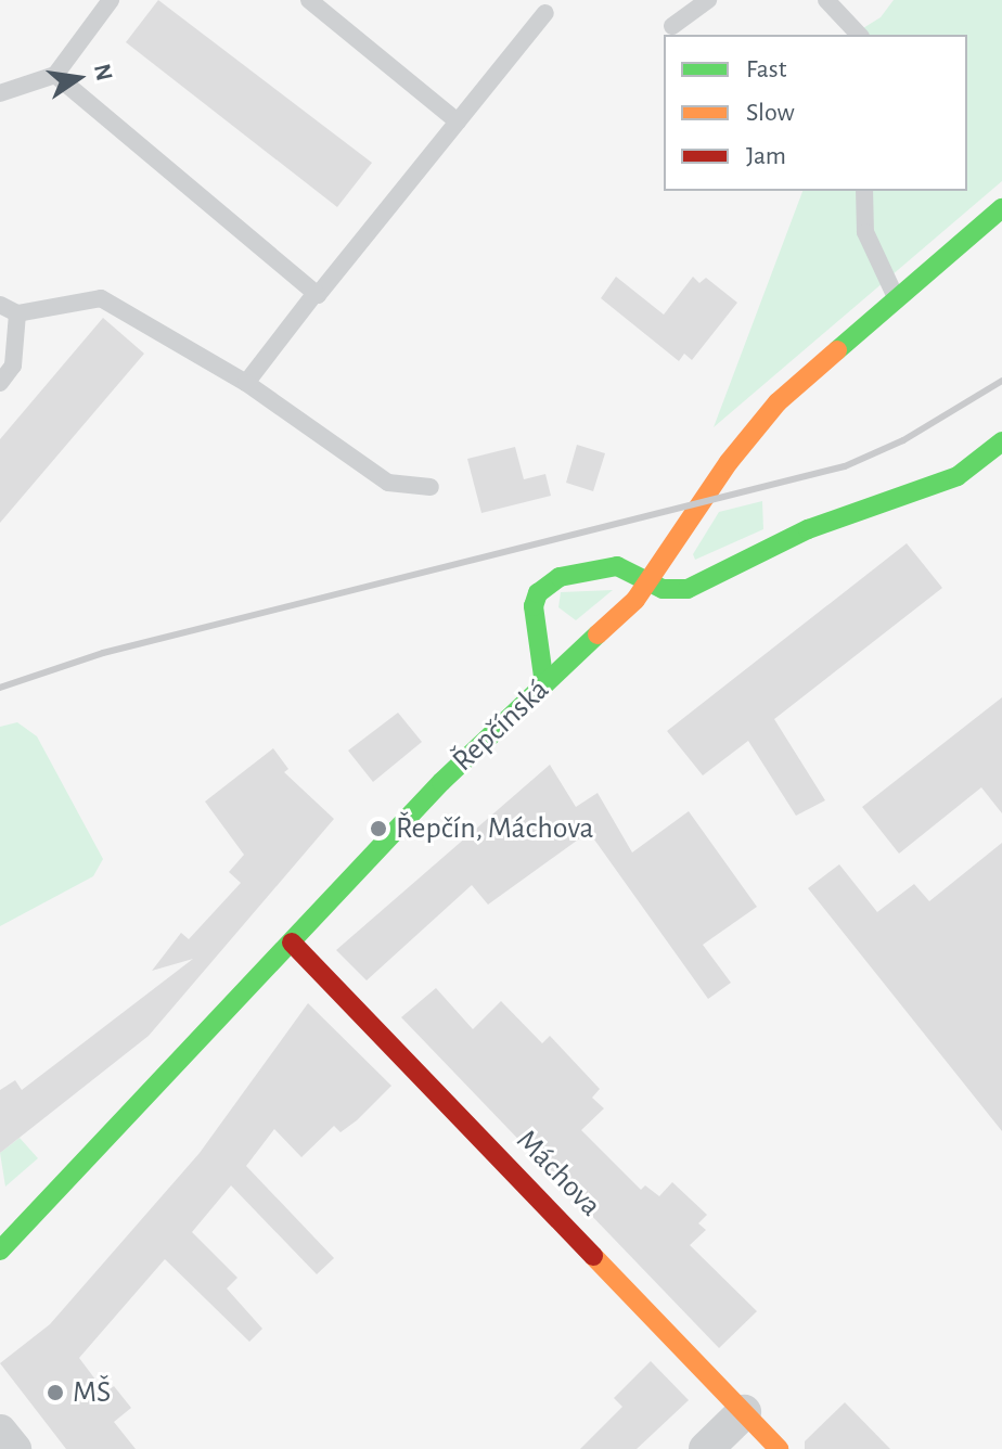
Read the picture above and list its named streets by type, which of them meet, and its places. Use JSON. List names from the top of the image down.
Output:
{
  "streets": {
    "street": ["Řepčínská", "Máchova"]
  },
  "crossings": [
    ["Řepčínská", "Máchova"]
  ],
  "places": ["Řepčín, Máchova", "MŠ"],
  "legend": ["Fast", "Slow", "Jam"],
  "north": "right"
}
